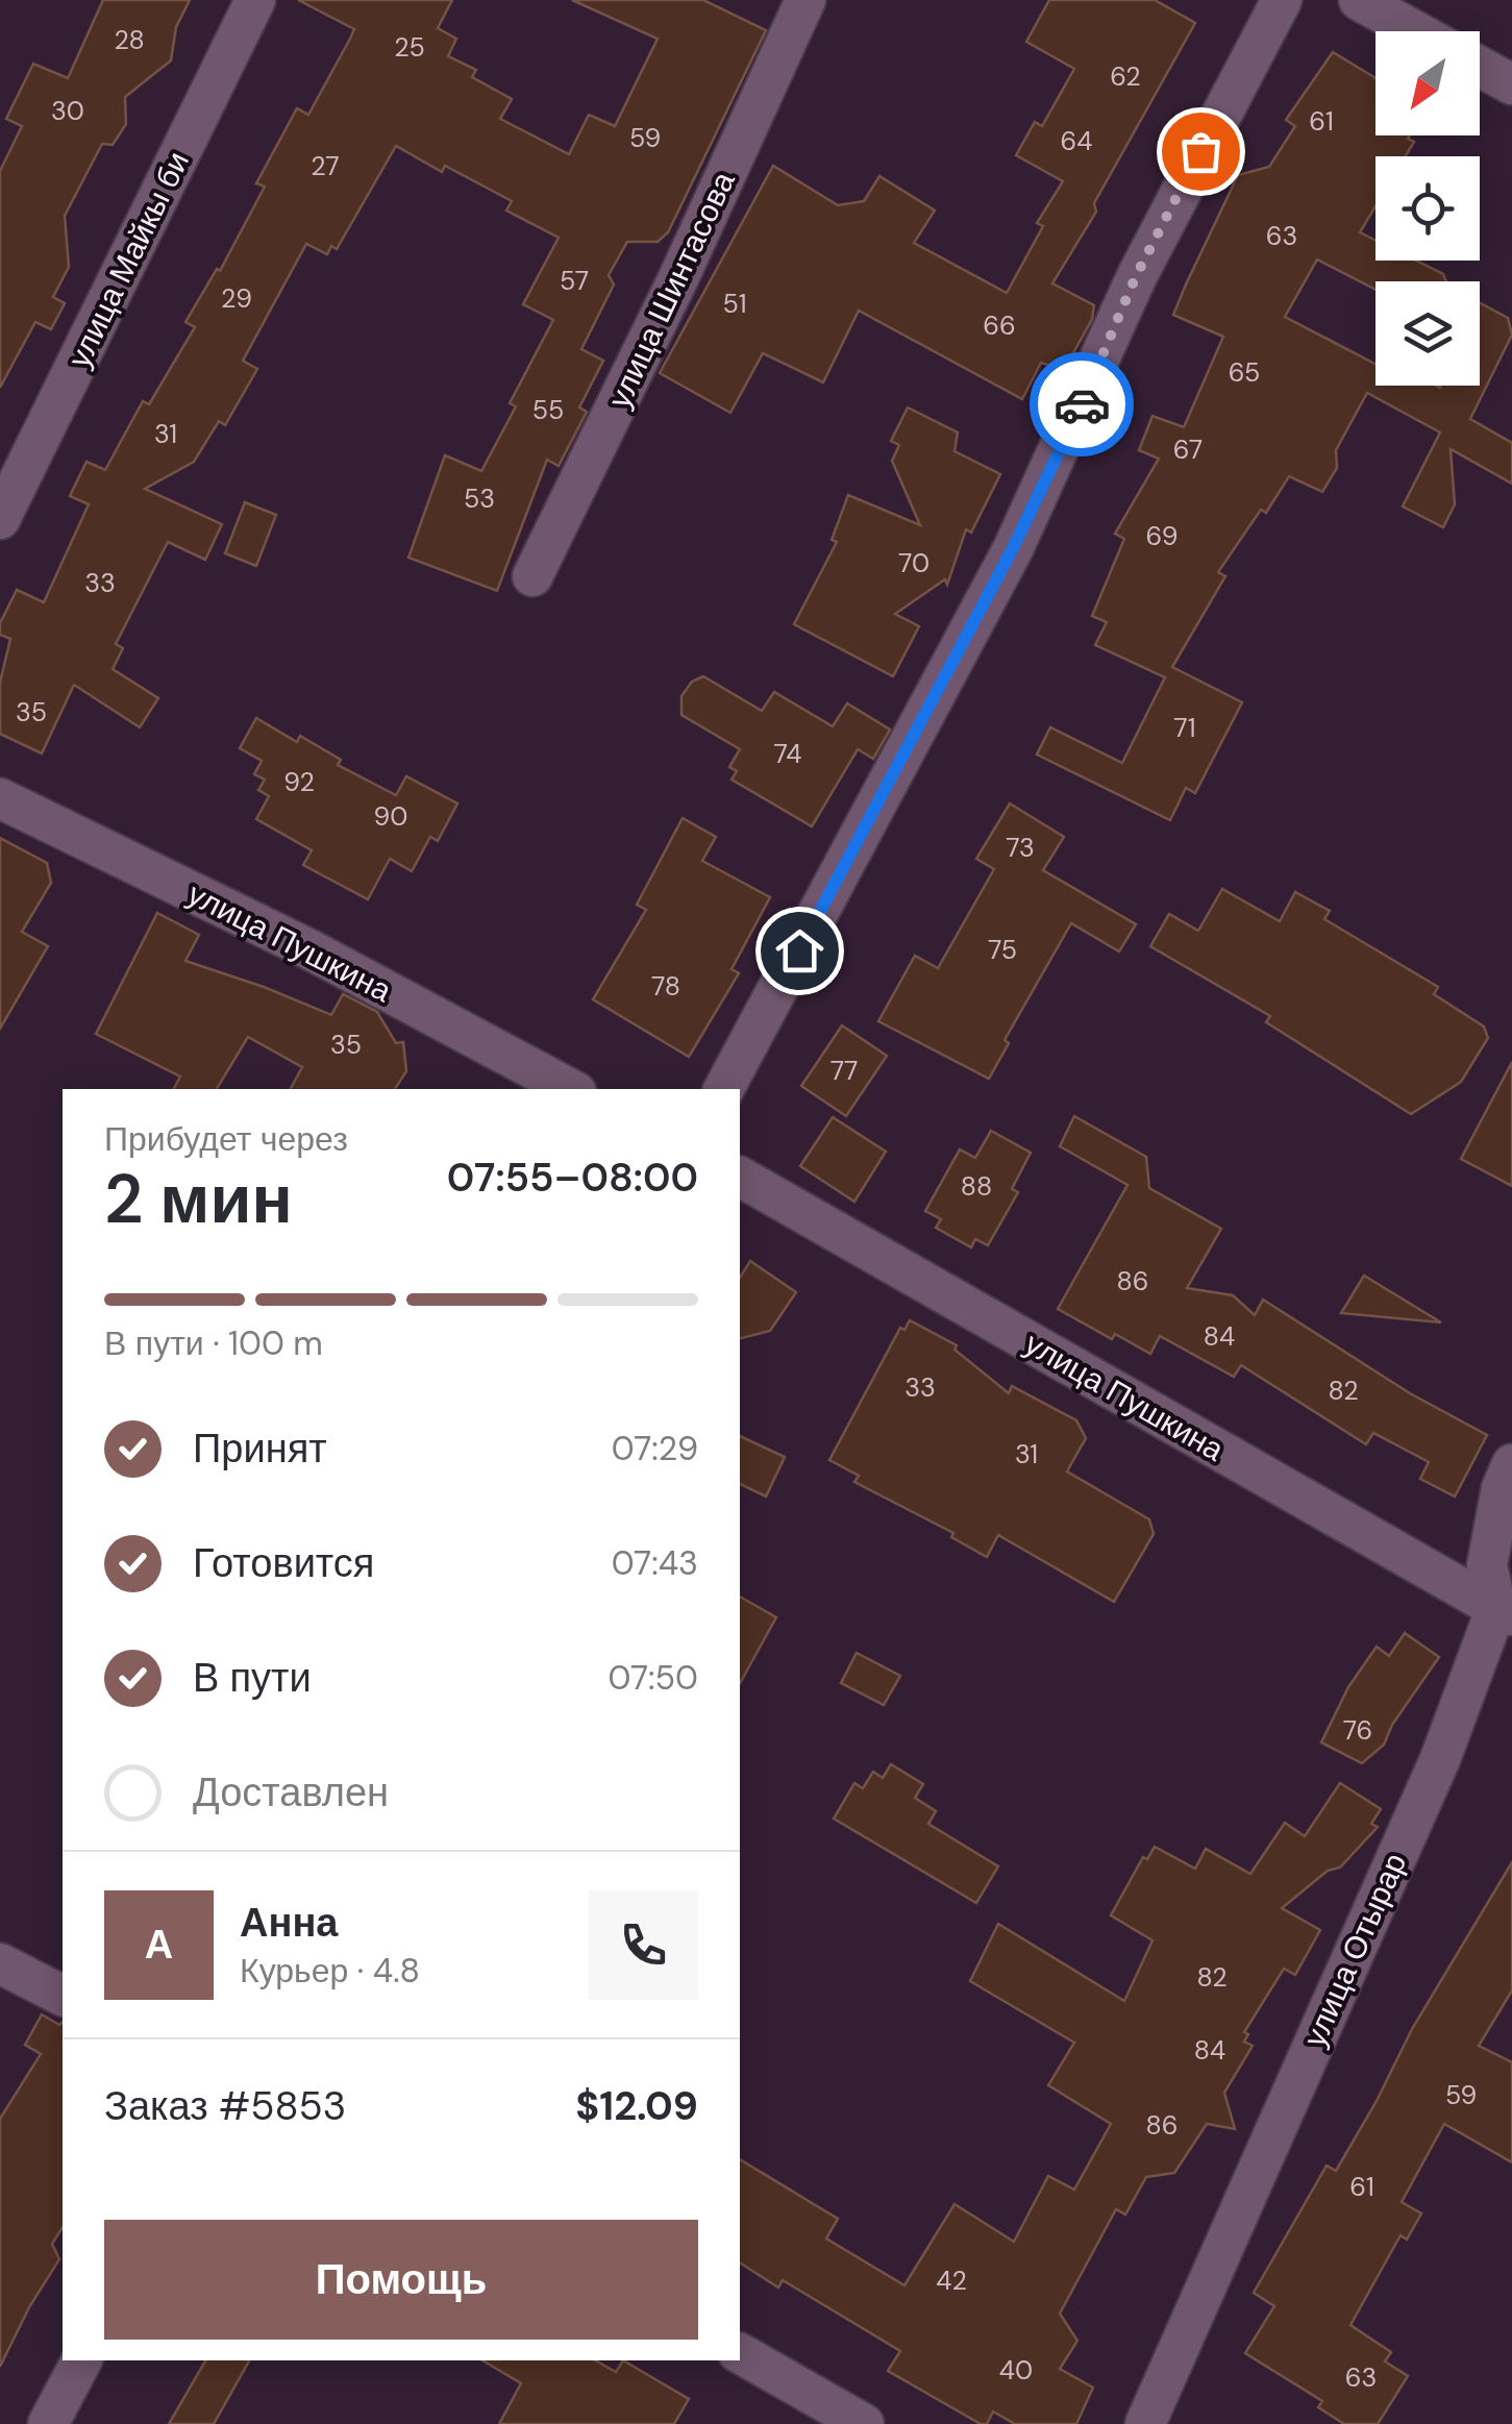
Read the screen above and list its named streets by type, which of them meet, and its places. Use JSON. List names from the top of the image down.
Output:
{
  "streets": {
    "street": [
      "улица Майкы би",
      "улица Шинтасова",
      "улица Пушкина",
      "улица Отырар"
    ]
  },
  "crossings": [
    ["улица Пушкина", "улица Отырар"]
  ],
  "house_numbers": [
    "28",
    "25",
    "62",
    "30",
    "61",
    "59",
    "64",
    "27",
    "63",
    "57",
    "29",
    "51",
    "66",
    "65",
    "55",
    "31",
    "67",
    "53",
    "69",
    "70",
    "33",
    "35",
    "71",
    "74",
    "92",
    "90",
    "73",
    "75",
    "78",
    "35",
    "77",
    "88",
    "86",
    "84",
    "33",
    "82",
    "31",
    "76",
    "82",
    "84",
    "59",
    "86",
    "61",
    "42",
    "40",
    "63"
  ],
  "north": "bottom left",
  "page": {
    "heading": ["2 мин", "Прибудет через", "07:55–08:00"],
    "panel": [
      "Анна",
      "Курьер · 4.8",
      "Заказ #5853",
      "$12.09"
    ],
    "bar": "В пути · 100 m",
    "list": [
      ["Принят", "07:29"],
      ["Готовится", "07:43"],
      ["В пути", "07:50"],
      "Доставлен"
    ],
    "round": "А",
    "buttons": "Помощь"
  }
}
